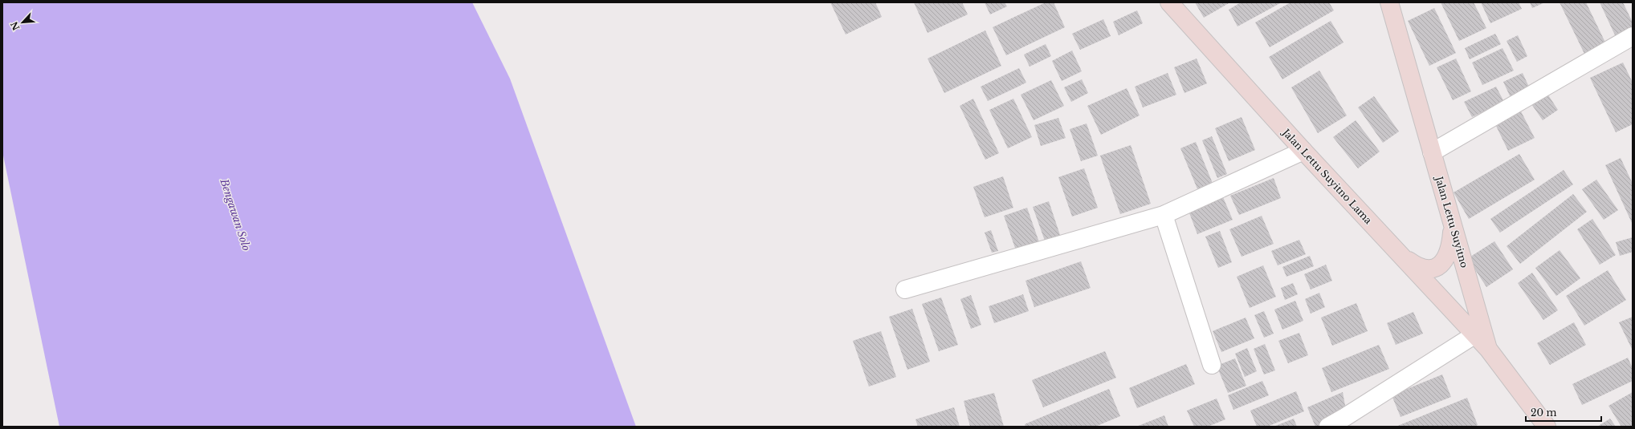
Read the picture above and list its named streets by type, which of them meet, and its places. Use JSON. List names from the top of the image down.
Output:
{
  "streets": {
    "main road": ["Jalan Lettu Suyitno Lama", "Jalan Lettu Suyitno"]
  },
  "crossings": [
    ["Jalan Lettu Suyitno Lama", "Jalan Lettu Suyitno"]
  ],
  "water": ["Bengawan Solo"],
  "scale_bar": "20 m",
  "north": "bottom left"
}
